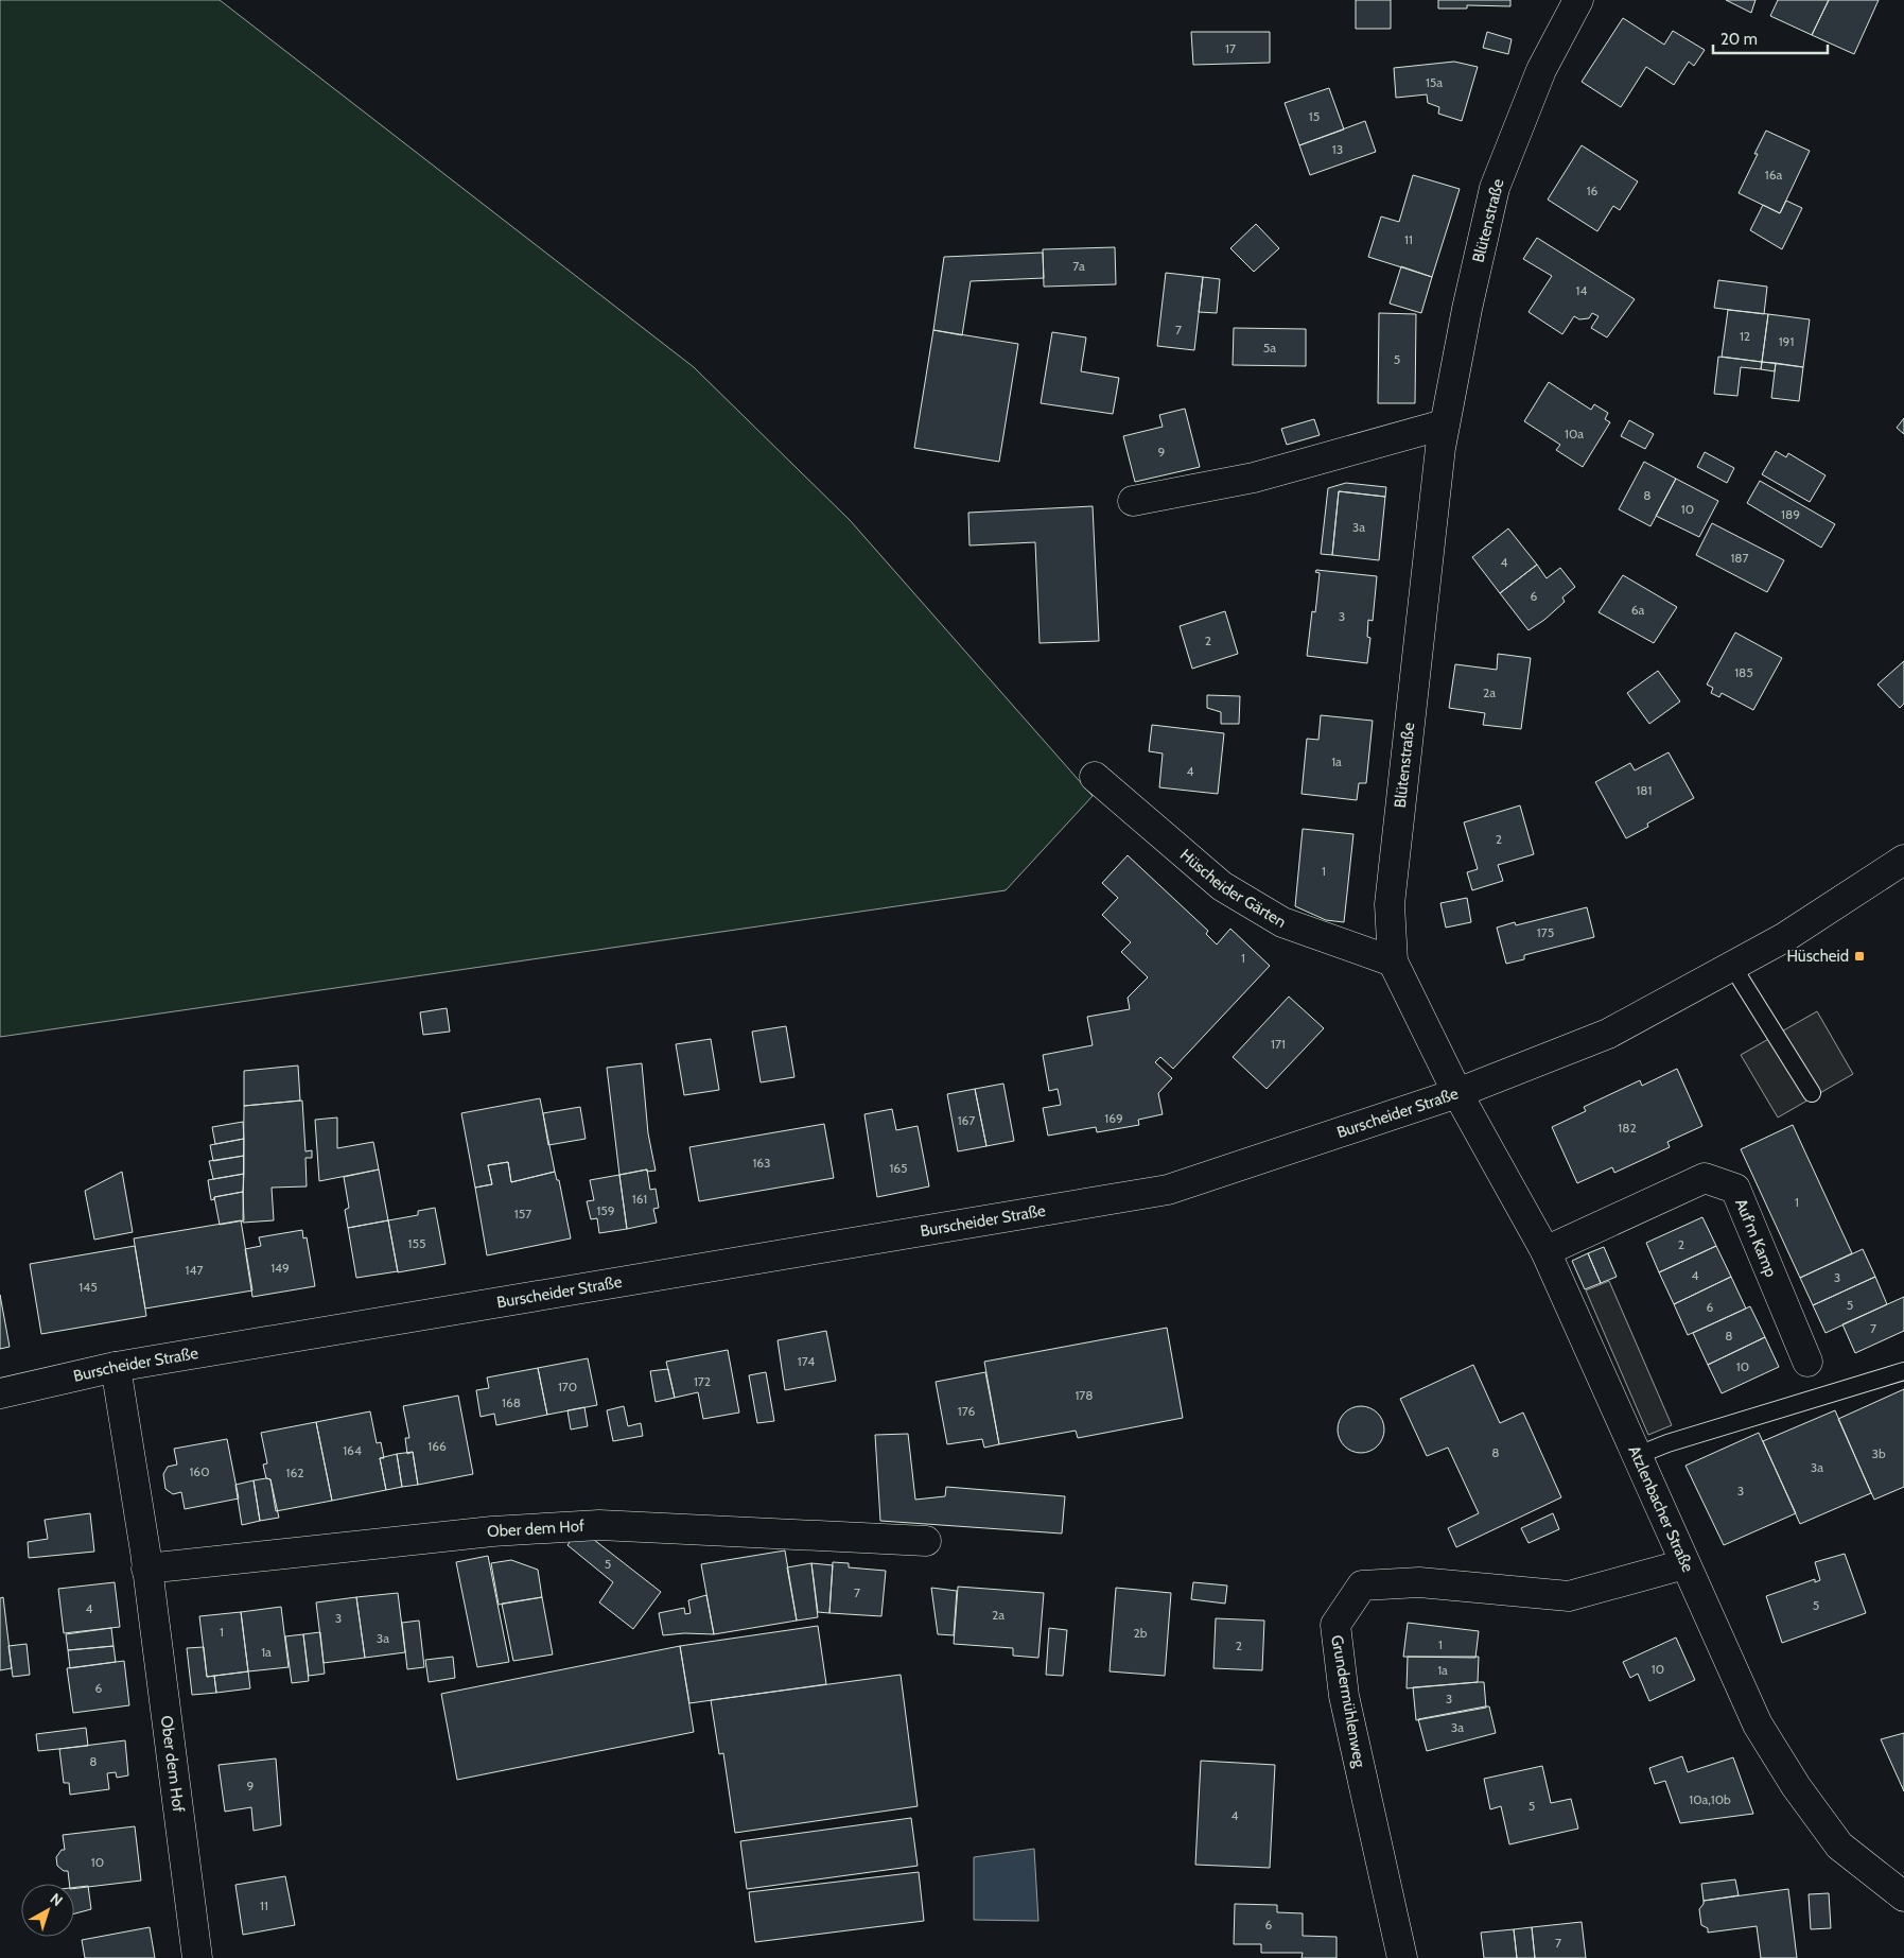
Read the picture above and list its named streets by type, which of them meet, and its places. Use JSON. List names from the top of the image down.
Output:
{
  "streets": {
    "street": [
      "Blütenstraße",
      "Hüscheider Gärten",
      "Burscheider Straße",
      "Auf'm Kamp",
      "Atzlenbacher Straße",
      "Ober dem Hof",
      "Grundermühlenweg"
    ]
  },
  "crossings": [
    ["Blütenstraße", "Hüscheider Gärten"],
    ["Blütenstraße", "Burscheider Straße"],
    ["Blütenstraße", "Atzlenbacher Straße"],
    ["Burscheider Straße", "Atzlenbacher Straße"],
    ["Burscheider Straße", "Ober dem Hof"],
    ["Auf'm Kamp", "Atzlenbacher Straße"],
    ["Atzlenbacher Straße", "Grundermühlenweg"]
  ],
  "places": {
    "transit": ["Hüscheid"]
  },
  "house_numbers": [
    "17",
    "15a",
    "15",
    "13",
    "16a",
    "16",
    "11",
    "7a",
    "14",
    "7",
    "12",
    "191",
    "5a",
    "5",
    "10a",
    "9",
    "8",
    "10",
    "189",
    "3a",
    "187",
    "4",
    "6",
    "6a",
    "3",
    "2",
    "185",
    "2a",
    "1a",
    "4",
    "181",
    "2",
    "1",
    "175",
    "1",
    "171",
    "169",
    "167",
    "182",
    "163",
    "165",
    "161",
    "1",
    "159",
    "157",
    "155",
    "2",
    "149",
    "147",
    "4",
    "3",
    "145",
    "5",
    "6",
    "7",
    "8",
    "174",
    "10",
    "172",
    "170",
    "178",
    "168",
    "176",
    "166",
    "164",
    "8",
    "3b",
    "3a",
    "160",
    "162",
    "3",
    "5",
    "7",
    "5",
    "4",
    "2a",
    "3",
    "1",
    "2b",
    "3a",
    "1",
    "2",
    "1a",
    "10",
    "1a",
    "6",
    "3",
    "3a",
    "8",
    "9",
    "10a,10b",
    "5",
    "4",
    "10",
    "11",
    "6",
    "7"
  ],
  "scale_bar": "20 m",
  "north": "top right"
}
